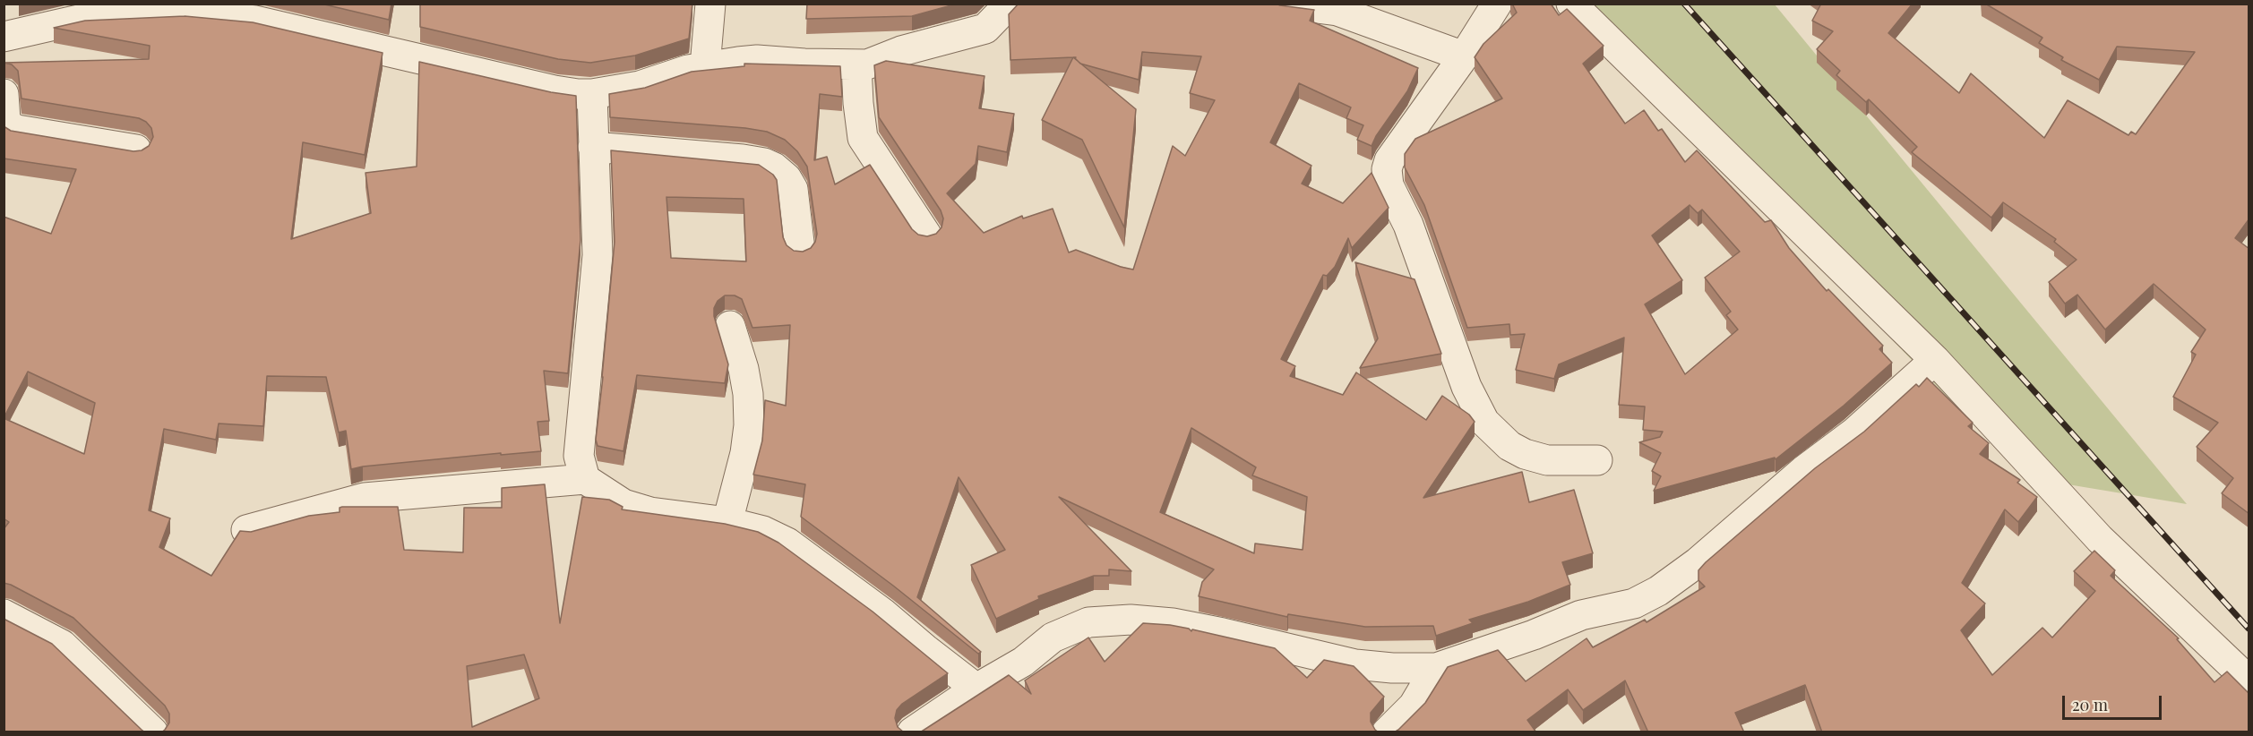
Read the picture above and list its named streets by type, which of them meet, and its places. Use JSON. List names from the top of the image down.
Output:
{
  "scale_bar": "20 m"
}
